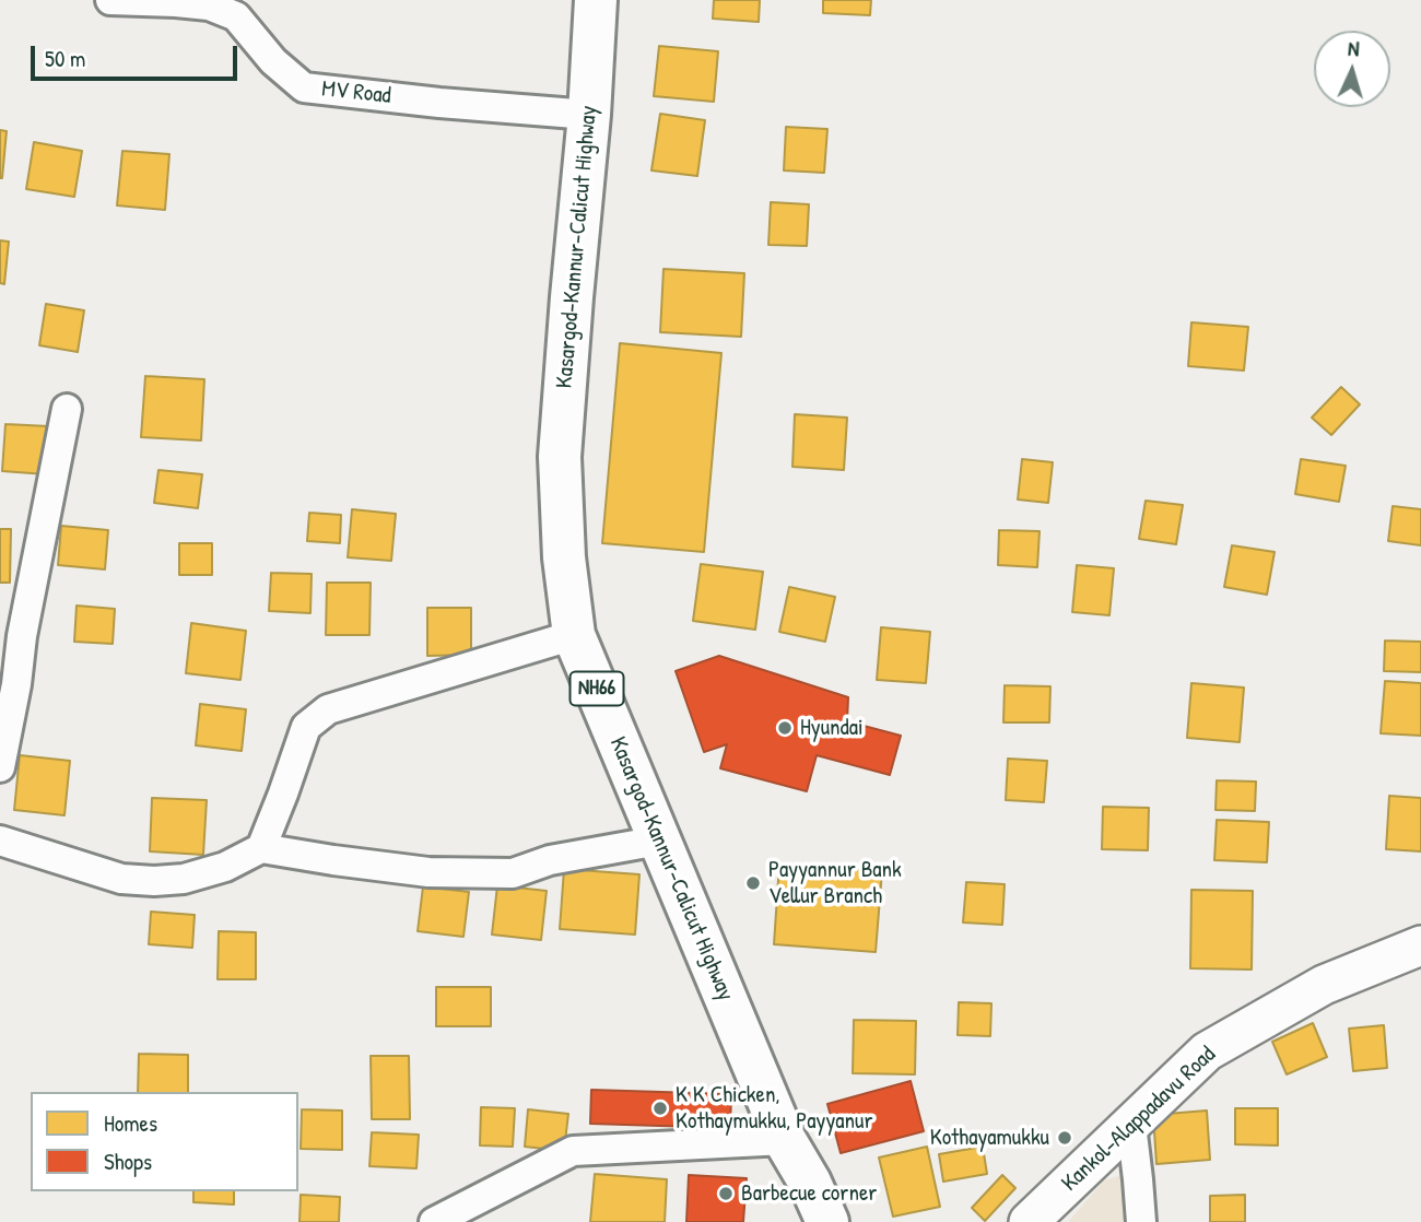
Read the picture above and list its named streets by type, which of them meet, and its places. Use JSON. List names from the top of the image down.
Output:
{
  "streets": {
    "highway": ["Kasargod-Kannur-Calicut Highway", "NH66"],
    "main road": ["Kankol-Alappadavu Road"],
    "street": ["MV Road"]
  },
  "crossings": [
    ["MV Road", "Kasargod-Kannur-Calicut Highway"]
  ],
  "places": [
    "Hyundai",
    "Payyannur Bank Vellur Branch",
    "K K Chicken, Kothaymukku, Payyanur",
    "Kothayamukku",
    "Barbecue corner"
  ],
  "legend": ["Homes", "Shops"],
  "scale_bar": "50 m",
  "north": "top"
}
